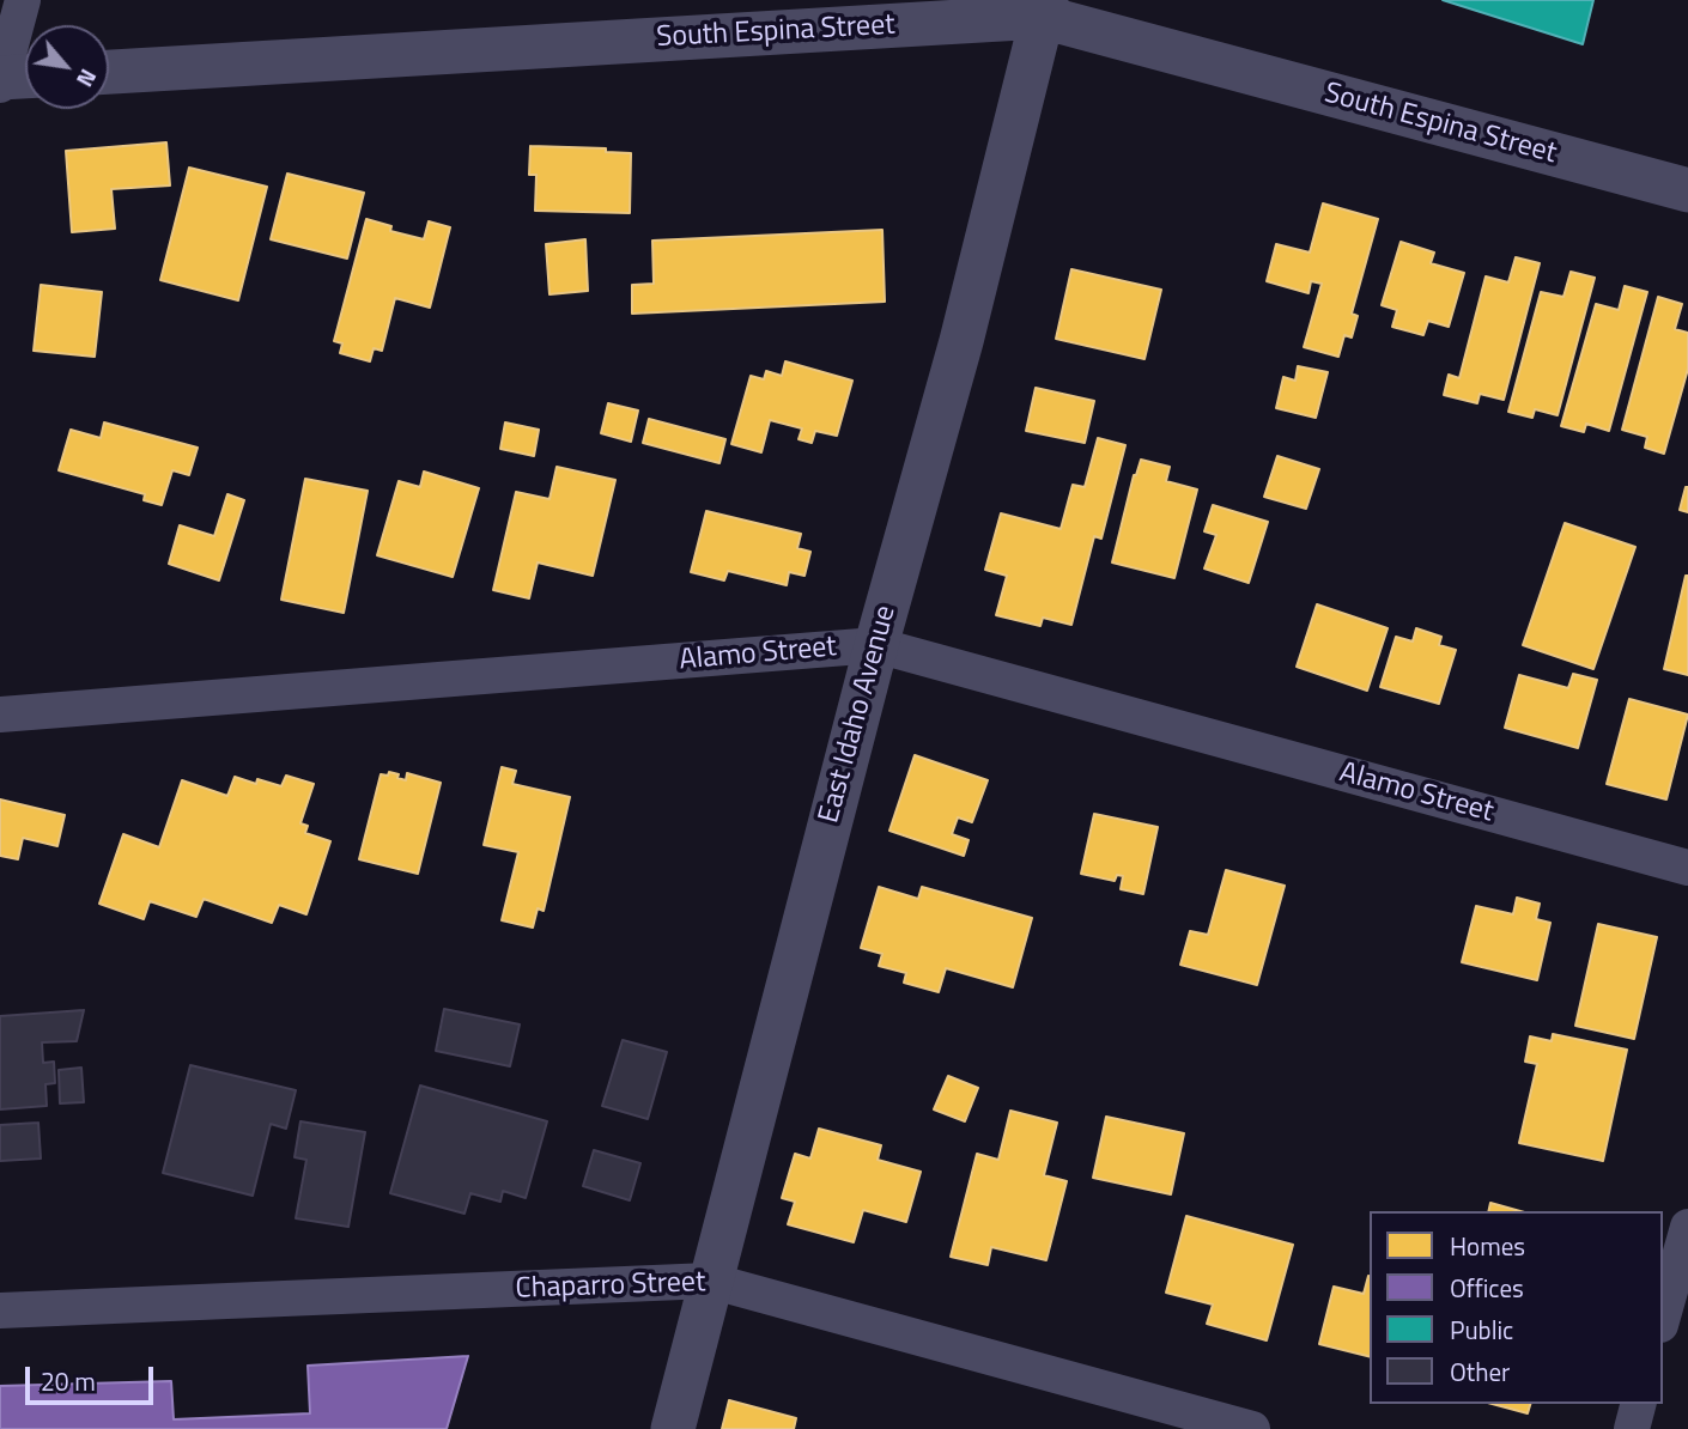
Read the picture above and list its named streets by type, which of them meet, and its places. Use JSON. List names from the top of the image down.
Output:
{
  "streets": {
    "street": [
      "South Espina Street",
      "Alamo Street",
      "East Idaho Avenue",
      "Chaparro Street"
    ]
  },
  "crossings": [
    ["South Espina Street", "East Idaho Avenue"],
    ["Alamo Street", "East Idaho Avenue"],
    ["East Idaho Avenue", "Chaparro Street"]
  ],
  "legend": [
    "Homes",
    "Offices",
    "Public",
    "Other"
  ],
  "scale_bar": "20 m",
  "north": "bottom right"
}
